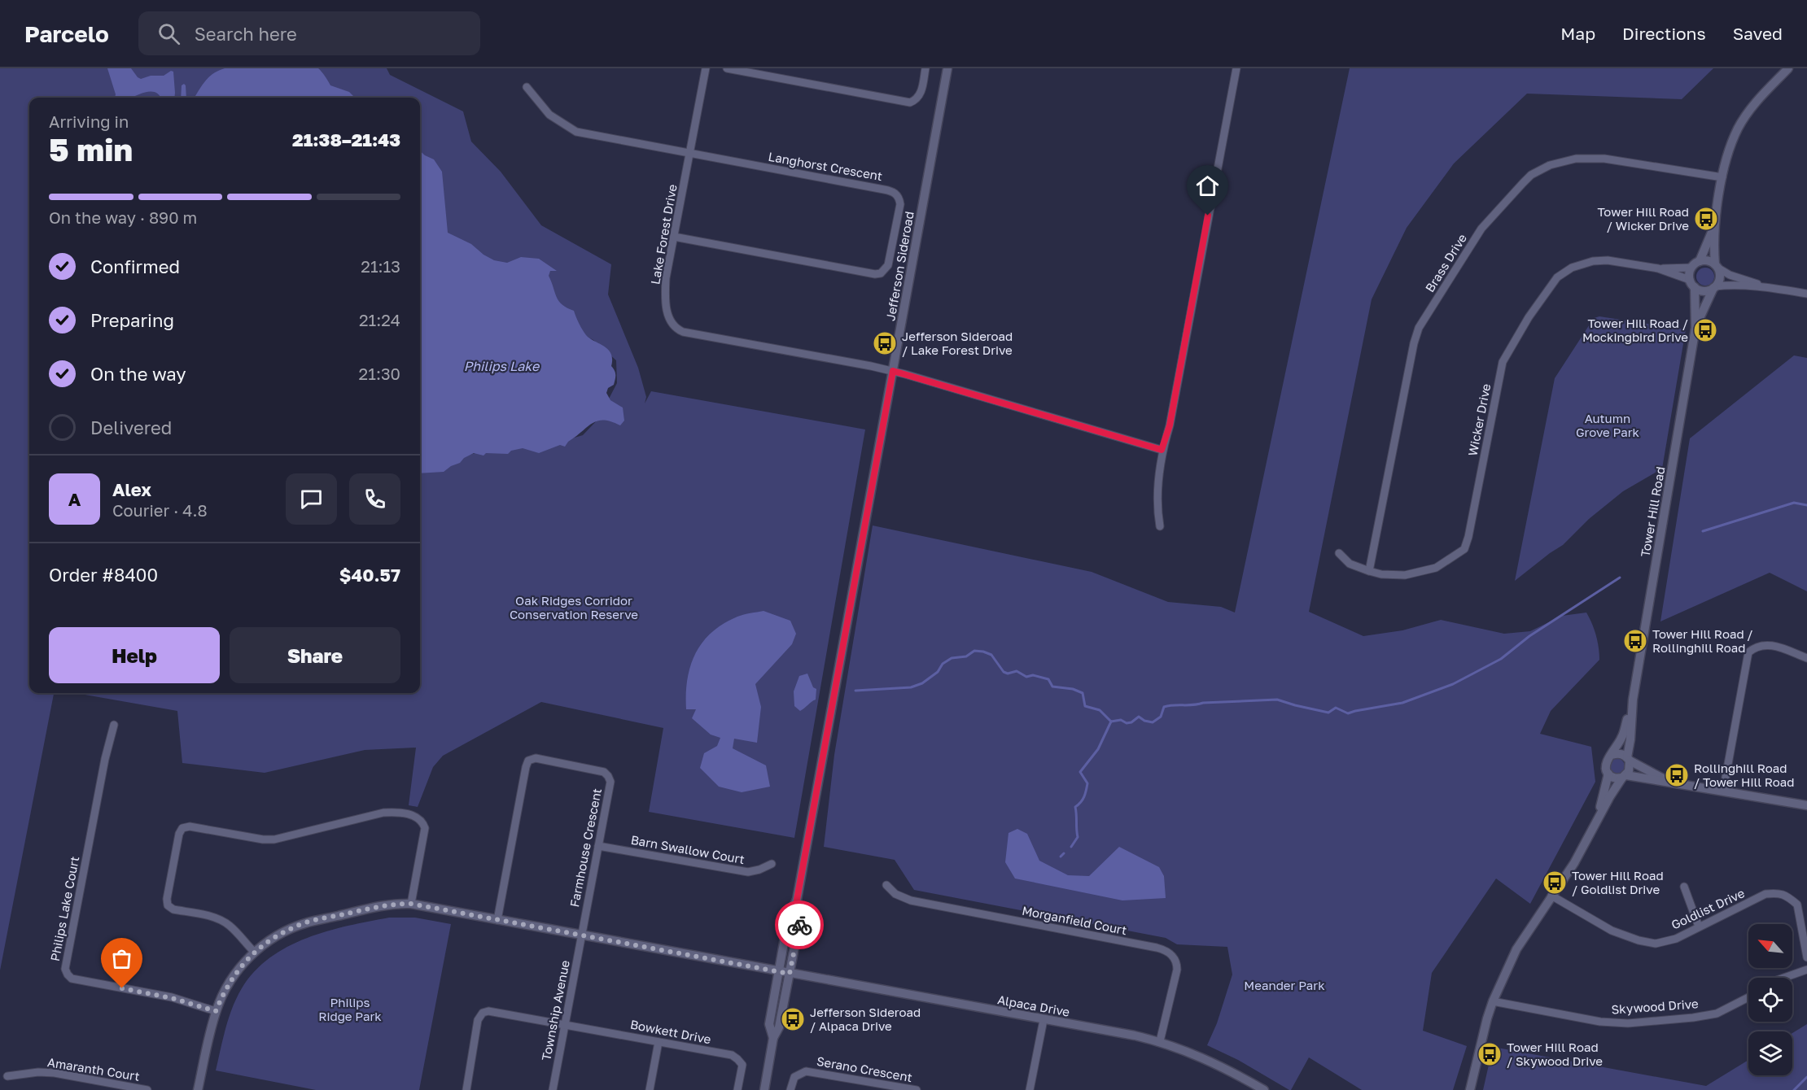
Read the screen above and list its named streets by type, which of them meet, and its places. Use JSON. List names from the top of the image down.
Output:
{
  "streets": {
    "street": [
      "Langhorst Crescent",
      "Lake Forest Drive",
      "Brass Drive",
      "Jefferson Sideroad",
      "Wicker Drive",
      "Tower Hill Road",
      "Farmhouse Crescent",
      "Barn Swallow Court",
      "Philips Lake Court",
      "Goldlist Drive",
      "Morganfield Court",
      "Alpaca Drive",
      "Skywood Drive",
      "Township Avenue",
      "Bowkett Drive",
      "Amaranth Court",
      "Serano Crescent"
    ]
  },
  "crossings": [
    ["Langhorst Crescent", "Lake Forest Drive"],
    ["Lake Forest Drive", "Jefferson Sideroad"],
    ["Brass Drive", "Wicker Drive"],
    ["Jefferson Sideroad", "Alpaca Drive"],
    ["Wicker Drive", "Tower Hill Road"],
    ["Farmhouse Crescent", "Barn Swallow Court"],
    ["Farmhouse Crescent", "Alpaca Drive"],
    ["Farmhouse Crescent", "Township Avenue"],
    ["Philips Lake Court", "Alpaca Drive"],
    ["Morganfield Court", "Alpaca Drive"],
    ["Alpaca Drive", "Township Avenue"],
    ["Township Avenue", "Bowkett Drive"]
  ],
  "water": ["Philips Lake"],
  "parks": [
    "Autumn Grove Park",
    "Oak Ridges Corridor Conservation Reserve",
    "Meander Park",
    "Philips Ridge Park"
  ],
  "places": {
    "bus stop": [
      "Tower Hill Road / Wicker Drive",
      "Tower Hill Road / Mockingbird Drive",
      "Jefferson Sideroad / Lake Forest Drive",
      "Tower Hill Road / Rollinghill Road",
      "Rollinghill Road / Tower Hill Road",
      "Tower Hill Road / Goldlist Drive",
      "Jefferson Sideroad / Alpaca Drive",
      "Tower Hill Road / Skywood Drive"
    ]
  },
  "north": "top left",
  "page": {
    "header": "Parcelo",
    "search": "Search here",
    "nav": ["Map", "Directions", "Saved"],
    "heading": ["5 min", "Arriving in", "21:38–21:43"],
    "panel": [
      "Alex",
      "Courier · 4.8",
      "Order #8400",
      "$40.57"
    ],
    "bar": "On the way · 890 m",
    "list": [
      ["Confirmed", "21:13"],
      ["Preparing", "21:24"],
      ["On the way", "21:30"],
      "Delivered"
    ],
    "round": "A",
    "buttons": ["Help", "Share"]
  }
}
